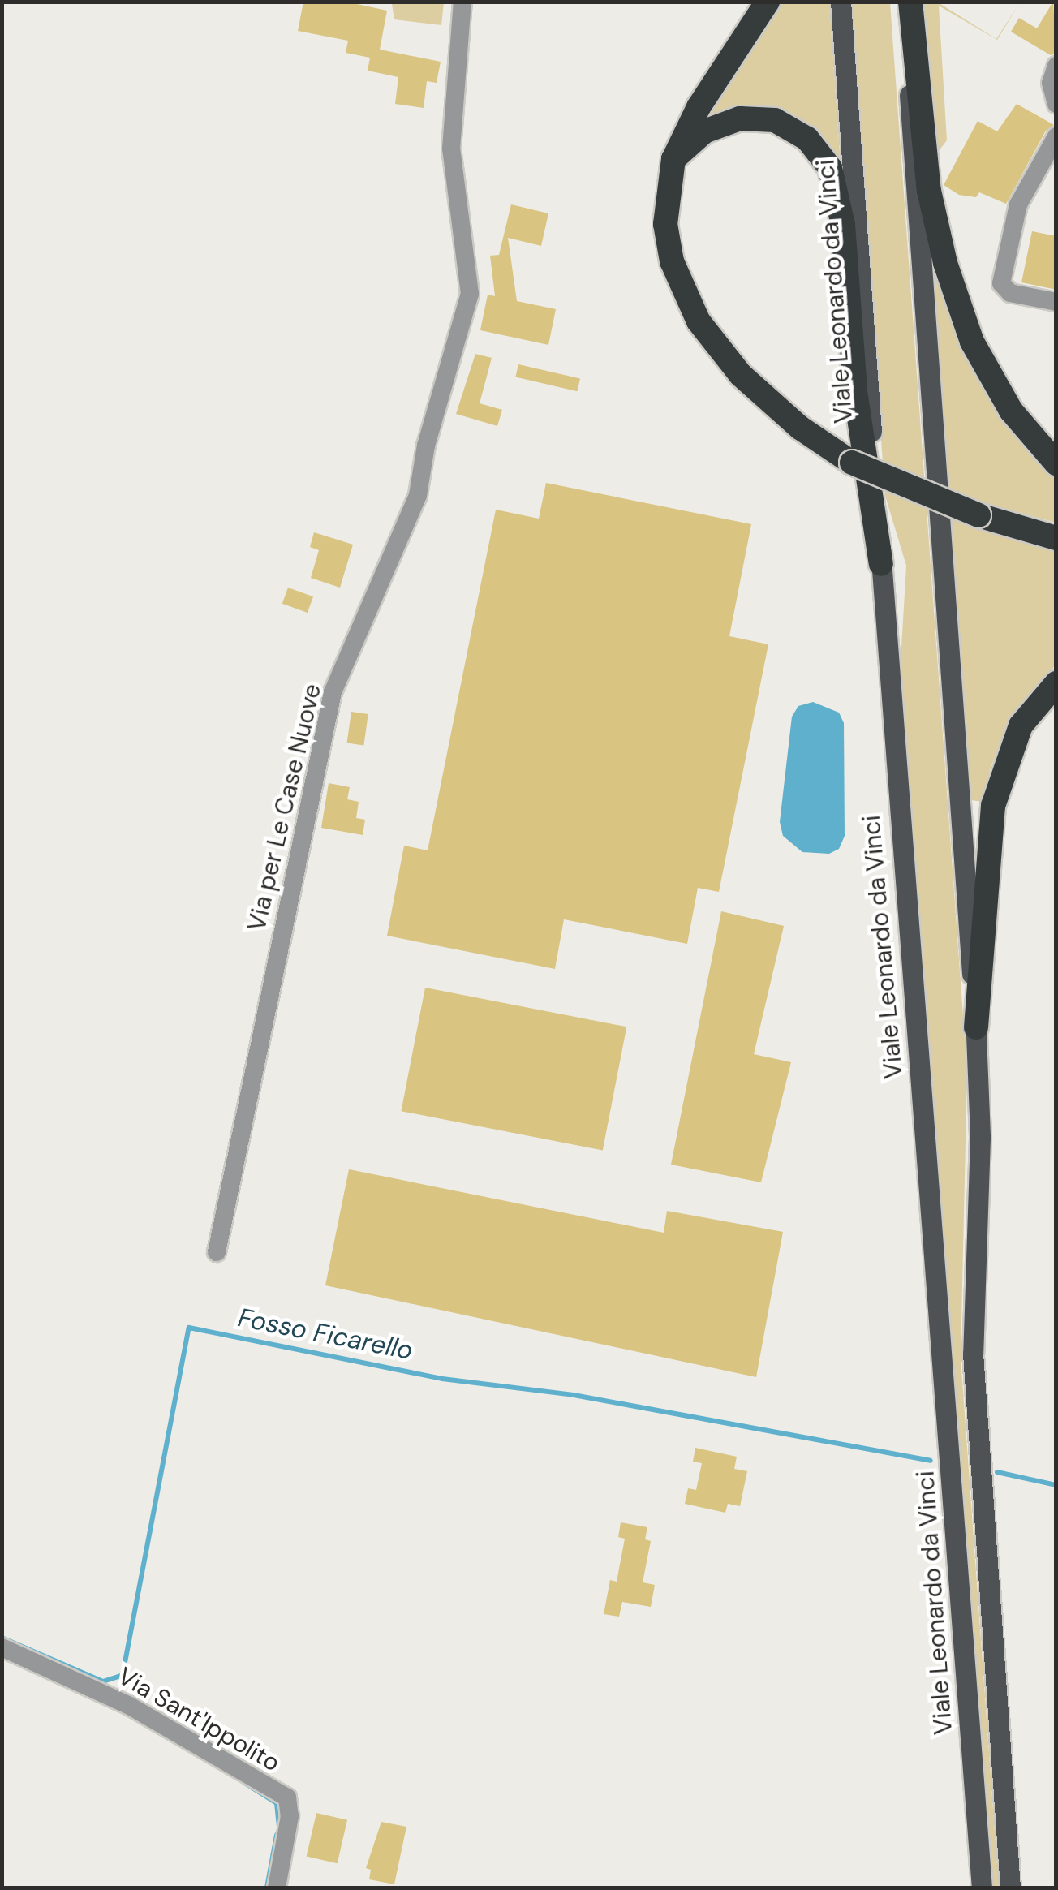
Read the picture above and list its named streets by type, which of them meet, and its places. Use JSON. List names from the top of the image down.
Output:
{
  "streets": {
    "main road": ["Viale Leonardo da Vinci"],
    "street": ["Via per Le Case Nuove", "Via Sant'Ippolito"]
  },
  "water": ["Fosso Ficarello"]
}
